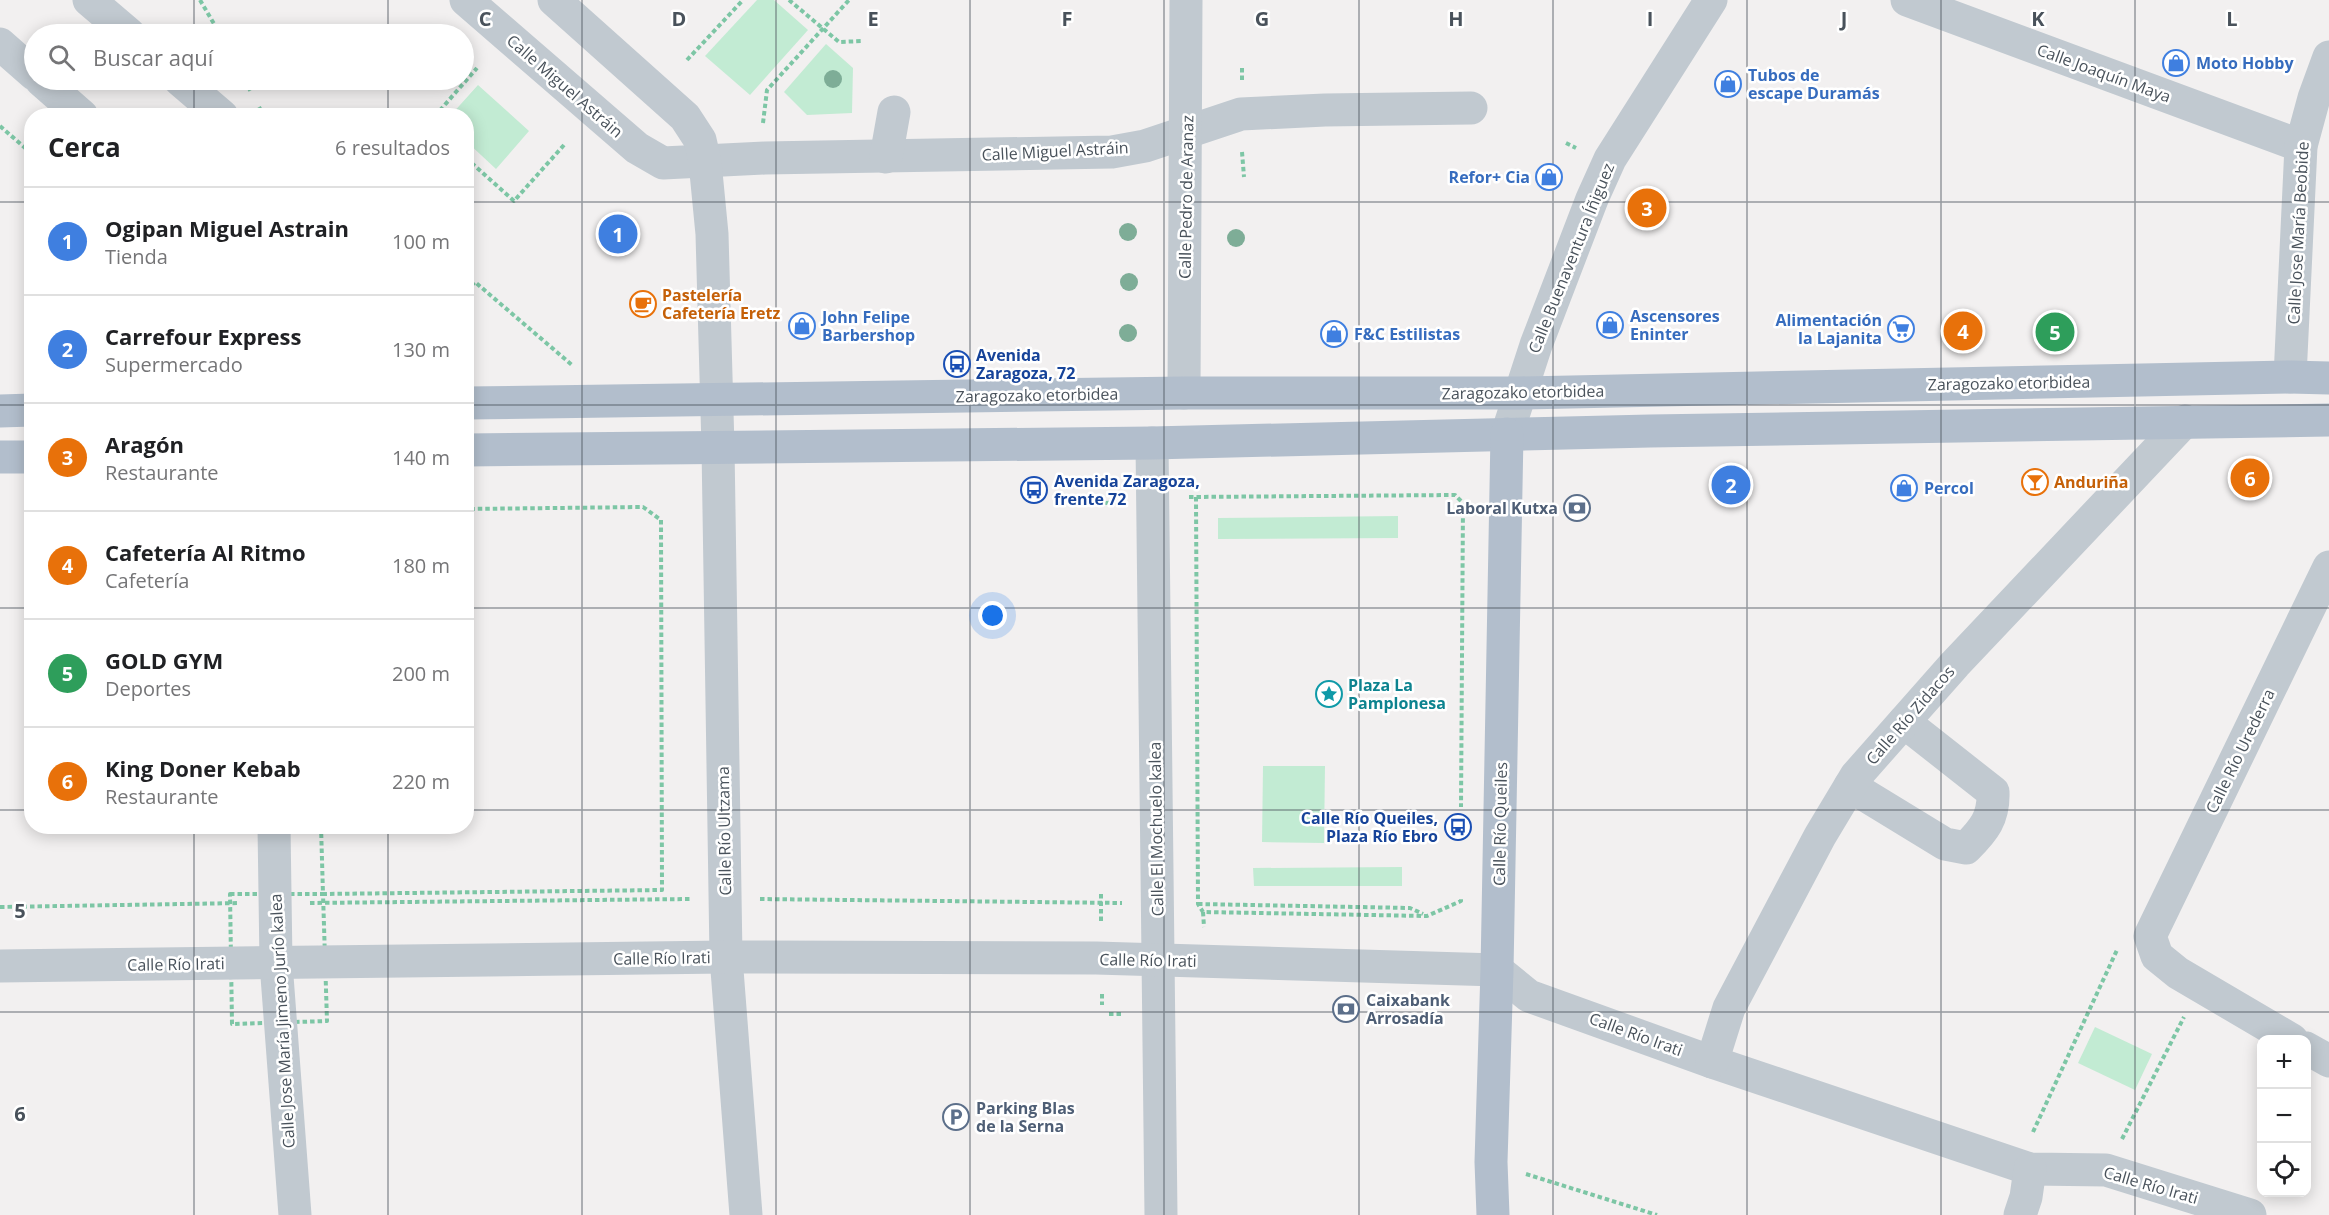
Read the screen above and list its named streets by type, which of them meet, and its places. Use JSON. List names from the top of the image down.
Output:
{
  "streets": {
    "main road": ["Zaragozako etorbidea", "Calle Río Queiles"],
    "street": [
      "Calle Joaquín Maya",
      "Calle Miguel Astráin",
      "Calle Pedro de Aranaz",
      "Calle Jose María Beobide",
      "Calle Buenaventura Íñiguez",
      "Calle Río Zidacos",
      "Calle Río Urederra",
      "Calle El Mochuelo kalea",
      "Calle Río Ultzama",
      "Calle Río Irati",
      "Calle Jose María Jimeno Jurío kalea"
    ]
  },
  "crossings": [
    ["Calle Joaquín Maya", "Calle Jose María Beobide"],
    ["Calle Miguel Astráin", "Calle Pedro de Aranaz"],
    ["Calle Pedro de Aranaz", "Zaragozako etorbidea"],
    ["Calle Jose María Beobide", "Zaragozako etorbidea"],
    ["Calle Buenaventura Íñiguez", "Zaragozako etorbidea"],
    ["Calle Buenaventura Íñiguez", "Calle Río Queiles"],
    ["Calle Río Zidacos", "Calle Río Irati"],
    ["Calle Río Queiles", "Calle Río Irati"],
    ["Calle El Mochuelo kalea", "Calle Río Irati"],
    ["Calle Río Ultzama", "Calle Río Irati"],
    ["Calle Río Irati", "Calle Jose María Jimeno Jurío kalea"]
  ],
  "places": {
    "shop": [
      "Moto Hobby",
      "Tubos de escape Duramás",
      "Refor+ Cia",
      "Ascensores Eninter",
      "John Felipe Barbershop",
      "F&C Estilistas",
      "Percol"
    ],
    "cafe": ["Pastelería Cafetería Eretz"],
    "supermarket": ["Alimentación la Lajanita"],
    "bus stop": ["Avenida Zaragoza, 72", "Avenida Zaragoza, frente 72", "Calle Río Queiles, Plaza Río Ebro"],
    "bar": ["Anduriña"],
    "bank": ["Laboral Kutxa", "Caixabank Arrosadía"],
    "place": ["Plaza La Pamplonesa"],
    "parking": ["Parking Blas de la Serna"]
  },
  "page": {
    "search": "Buscar aquí",
    "heading": ["Cerca", "6 resultados"],
    "pins": [
      "3",
      "1",
      "4",
      "5",
      "6",
      "2"
    ],
    "list": [
      {
        "mark": "1",
        "name": "Ogipan Miguel Astrain",
        "note": "Tienda",
        "value": "100 m"
      },
      {
        "mark": "2",
        "name": "Carrefour Express",
        "note": "Supermercado",
        "value": "130 m"
      },
      {
        "mark": "3",
        "name": "Aragón",
        "note": "Restaurante",
        "value": "140 m"
      },
      {
        "mark": "4",
        "name": "Cafetería Al Ritmo",
        "note": "Cafetería",
        "value": "180 m"
      },
      {
        "mark": "5",
        "name": "GOLD GYM",
        "note": "Deportes",
        "value": "200 m"
      },
      {
        "mark": "6",
        "name": "King Doner Kebab",
        "note": "Restaurante",
        "value": "220 m"
      }
    ],
    "map_buttons": ["+", "−"]
  },
  "grid": {
    "columns": [
      "C",
      "D",
      "E",
      "F",
      "G",
      "H",
      "I",
      "J",
      "K",
      "L"
    ],
    "rows": ["5", "6"]
  }
}
